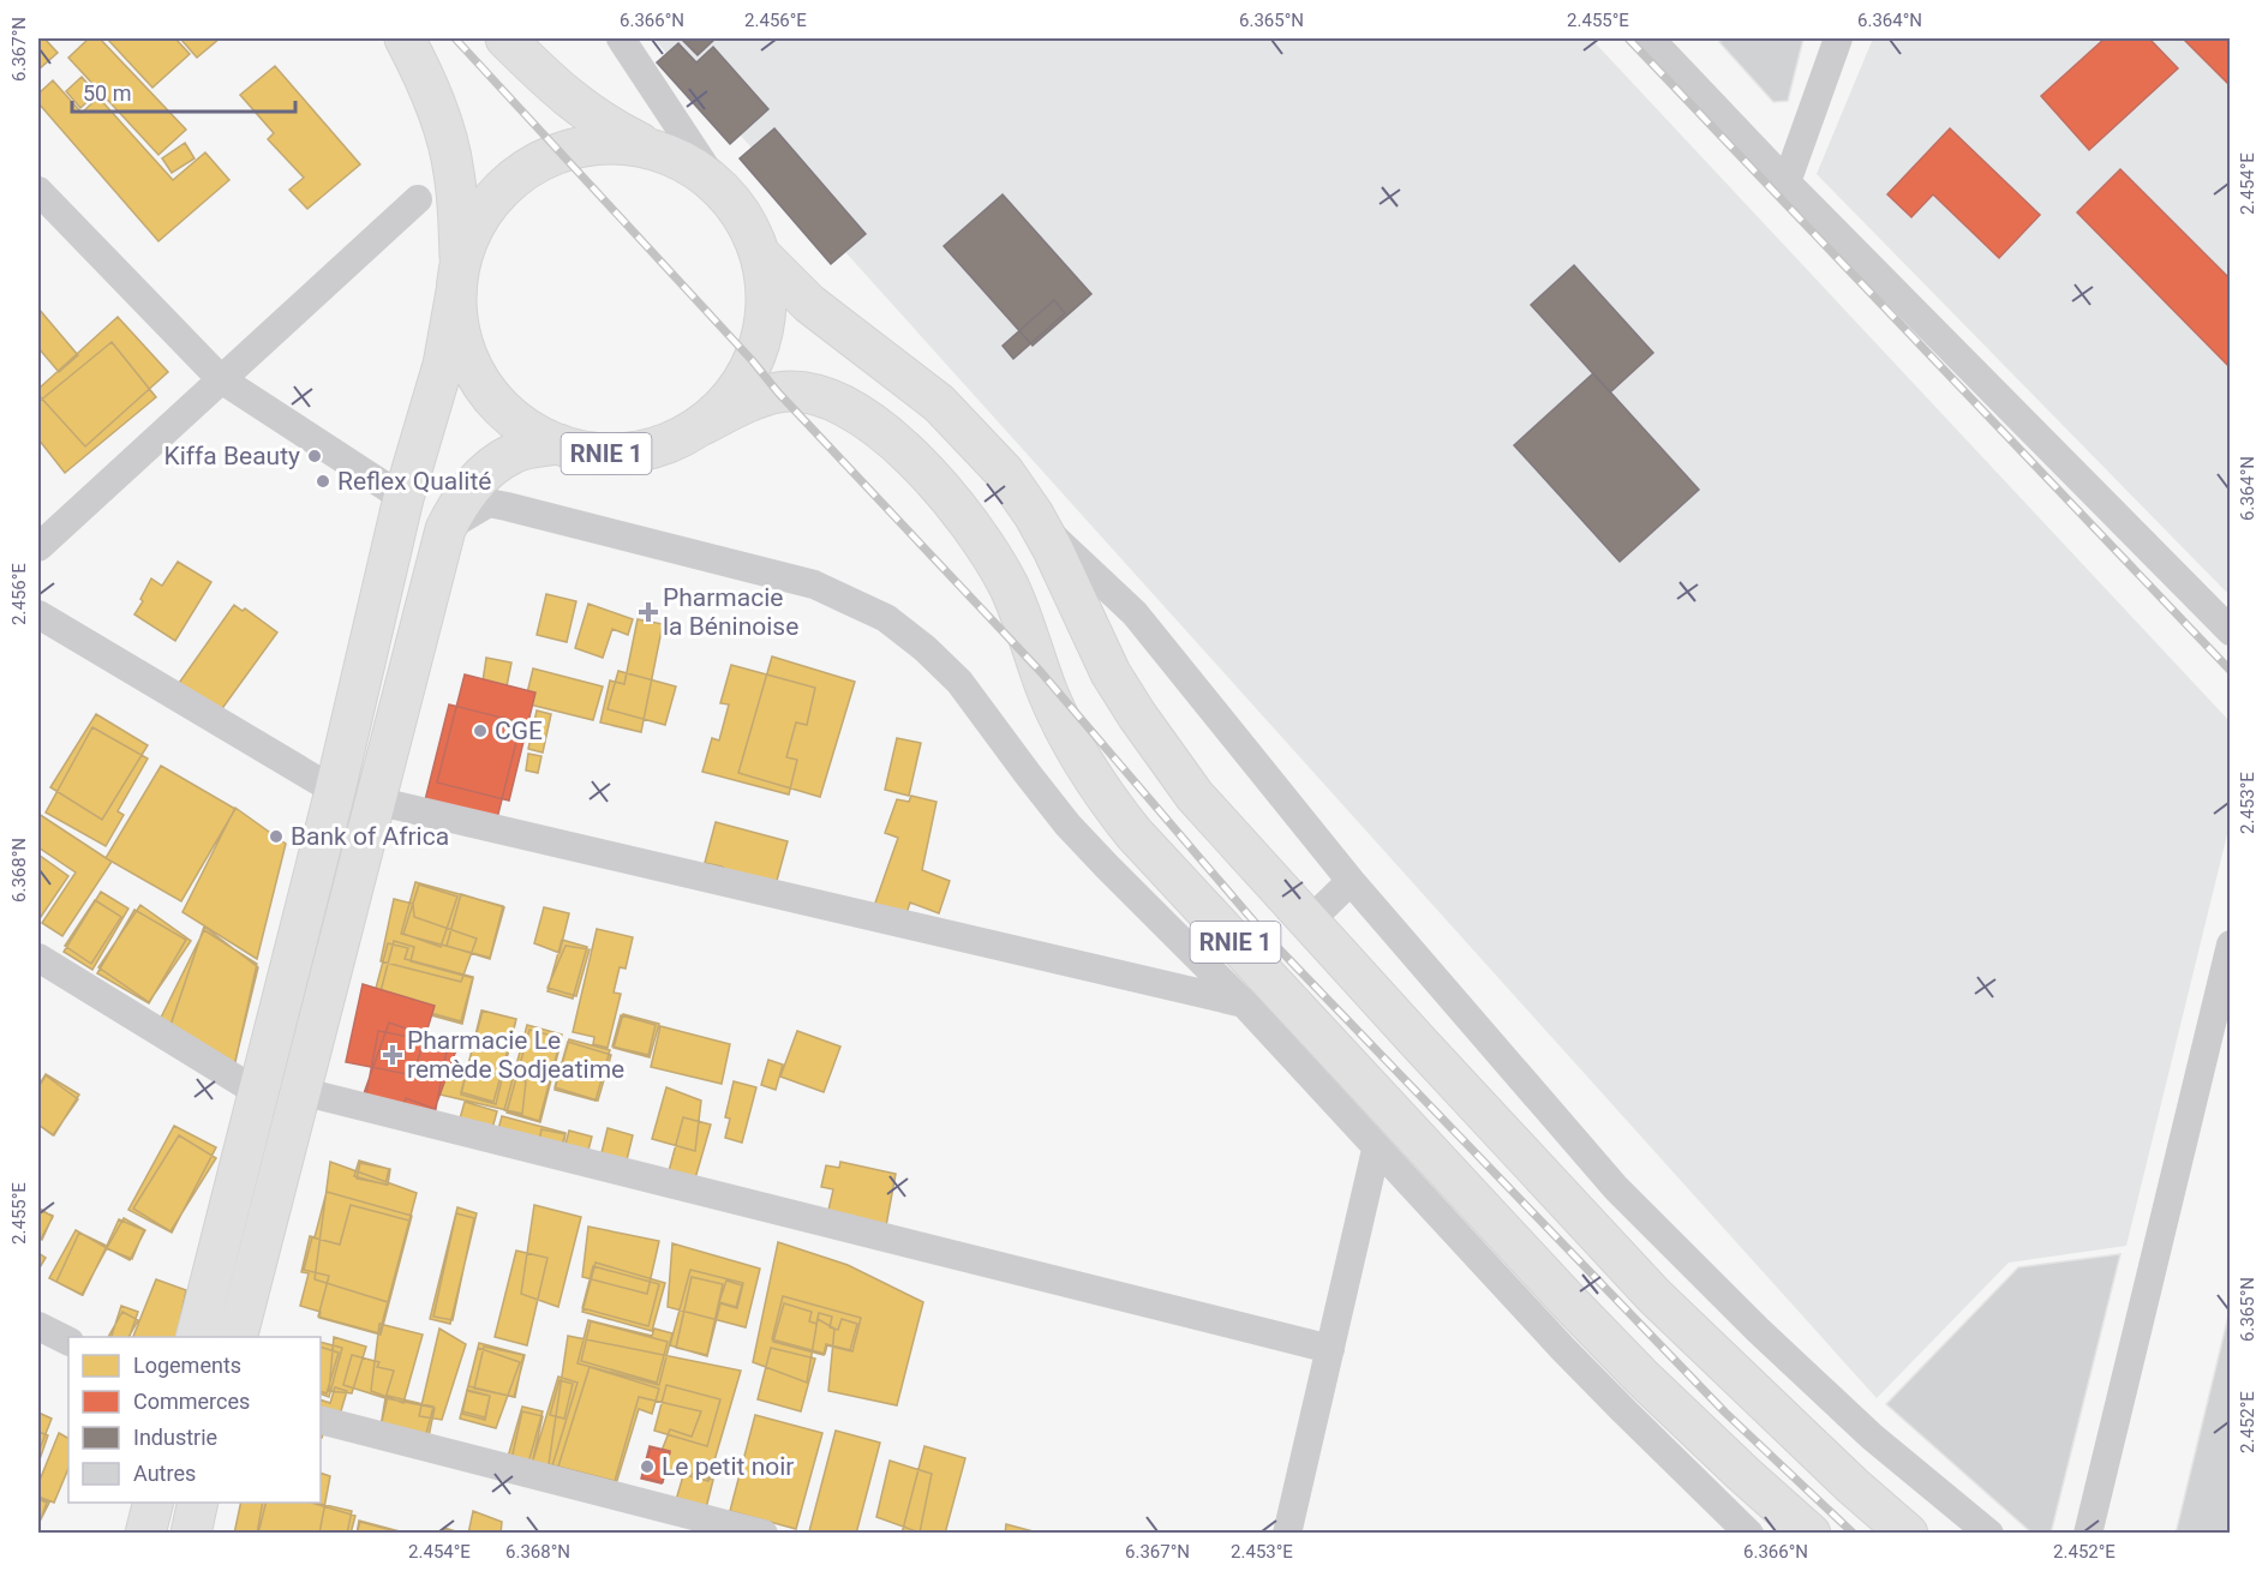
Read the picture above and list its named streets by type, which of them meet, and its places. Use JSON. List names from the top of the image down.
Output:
{
  "streets": {
    "main road": ["RNIE 1"]
  },
  "places": {
    "other": [
      "Kiffa Beauty",
      "Reflex Qualité",
      "CGE",
      "Bank of Africa",
      "Le petit noir"
    ],
    "health": ["Pharmacie la Béninoise", "Pharmacie Le remède Sodjeatime"]
  },
  "legend": [
    "Logements",
    "Commerces",
    "Industrie",
    "Autres"
  ],
  "scale_bar": "50 m",
  "coordinates": [
    "6.366°N",
    "2.456°E",
    "6.365°N",
    "2.455°E",
    "6.364°N",
    "6.367°N",
    "2.454°E",
    "2.453°E",
    "6.368°N",
    "2.452°E"
  ]
}
